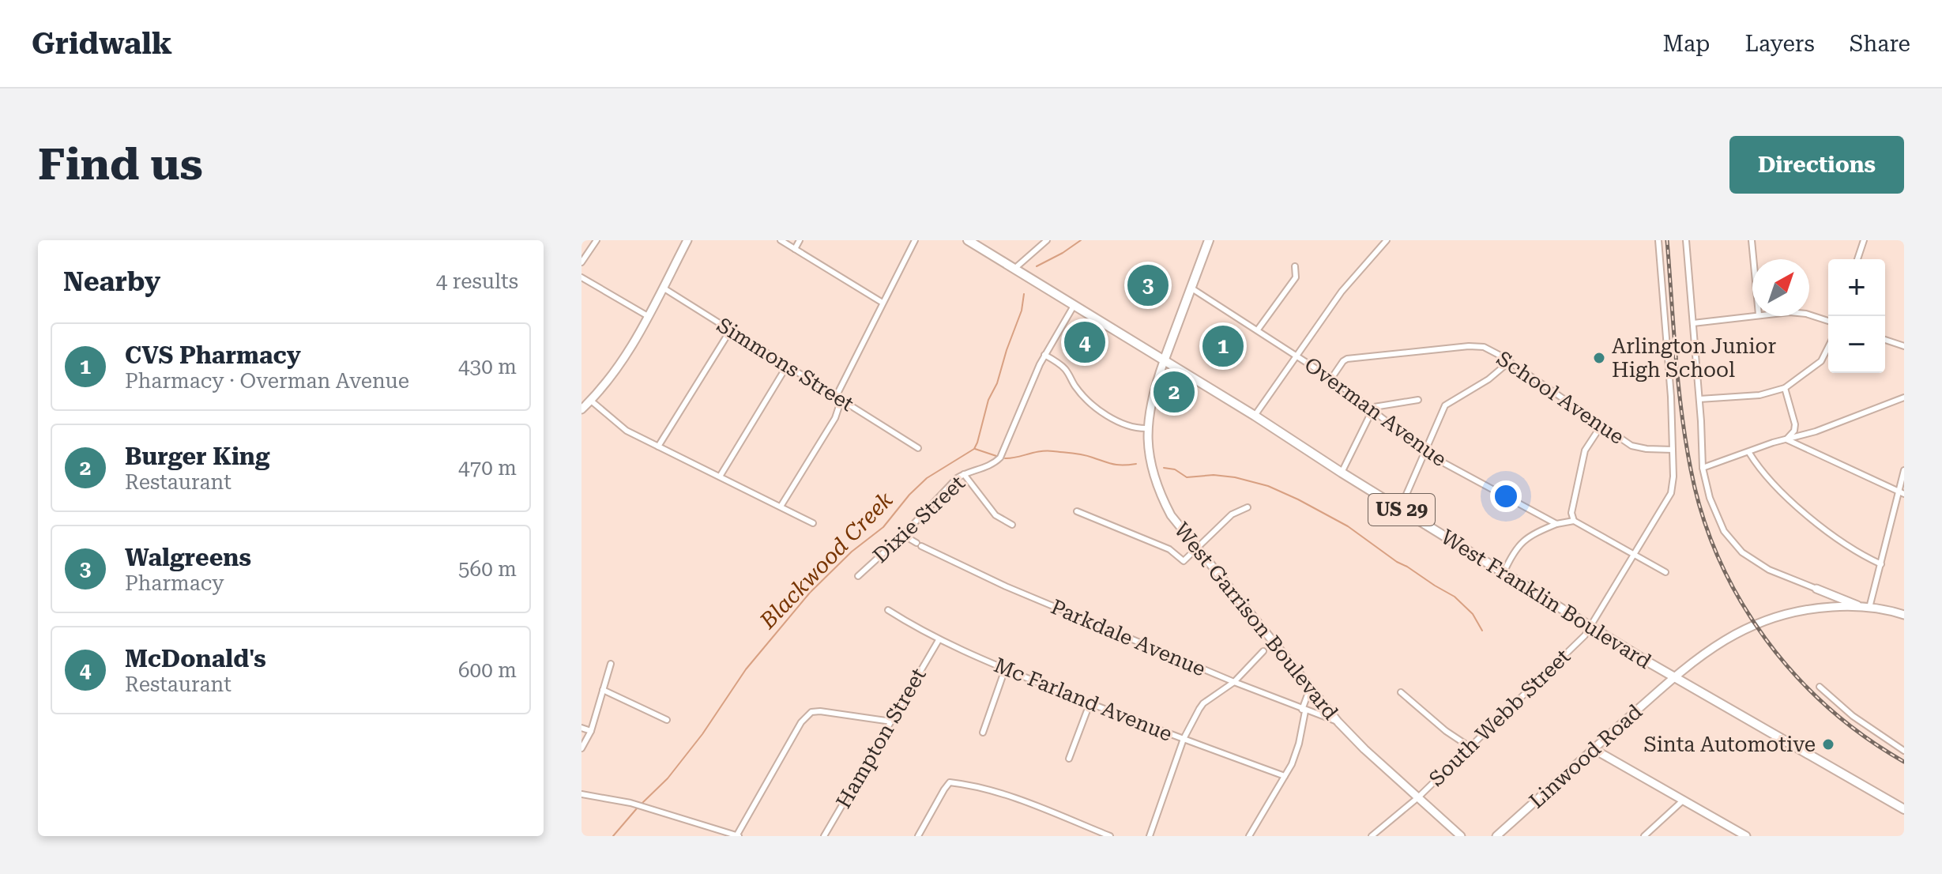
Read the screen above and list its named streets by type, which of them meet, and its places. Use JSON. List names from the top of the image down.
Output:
{
  "streets": {
    "main road": [
      "US 29",
      "West Franklin Boulevard",
      "West Garrison Boulevard",
      "Linwood Road"
    ],
    "street": [
      "Simmons Street",
      "School Avenue",
      "Overman Avenue",
      "Dixie Street",
      "Parkdale Avenue",
      "Mc Farland Avenue",
      "South Webb Street",
      "Hampton Street"
    ]
  },
  "crossings": [
    ["School Avenue", "Overman Avenue"],
    ["School Avenue", "South Webb Street"],
    ["Dixie Street", "West Franklin Boulevard"],
    ["Dixie Street", "Parkdale Avenue"],
    ["West Franklin Boulevard", "West Garrison Boulevard"],
    ["West Franklin Boulevard", "South Webb Street"],
    ["West Franklin Boulevard", "Linwood Road"],
    ["West Garrison Boulevard", "Parkdale Avenue"],
    ["West Garrison Boulevard", "South Webb Street"],
    ["Mc Farland Avenue", "Hampton Street"]
  ],
  "water": ["Blackwood Creek"],
  "places": ["Arlington Junior High School", "Sinta Automotive"],
  "north": "top right",
  "page": {
    "header": "Gridwalk",
    "nav": ["Map", "Layers", "Share"],
    "buttons": "Directions",
    "title": "Find us",
    "heading": ["Nearby", "4 results"],
    "map_buttons": ["+", "−"],
    "pins": [
      "3",
      "4",
      "1",
      "2"
    ],
    "list": [
      {
        "mark": "1",
        "name": "CVS Pharmacy",
        "note": "Pharmacy · Overman Avenue",
        "value": "430 m"
      },
      {
        "mark": "2",
        "name": "Burger King",
        "note": "Restaurant",
        "value": "470 m"
      },
      {
        "mark": "3",
        "name": "Walgreens",
        "note": "Pharmacy",
        "value": "560 m"
      },
      {
        "mark": "4",
        "name": "McDonald's",
        "note": "Restaurant",
        "value": "600 m"
      }
    ]
  }
}
